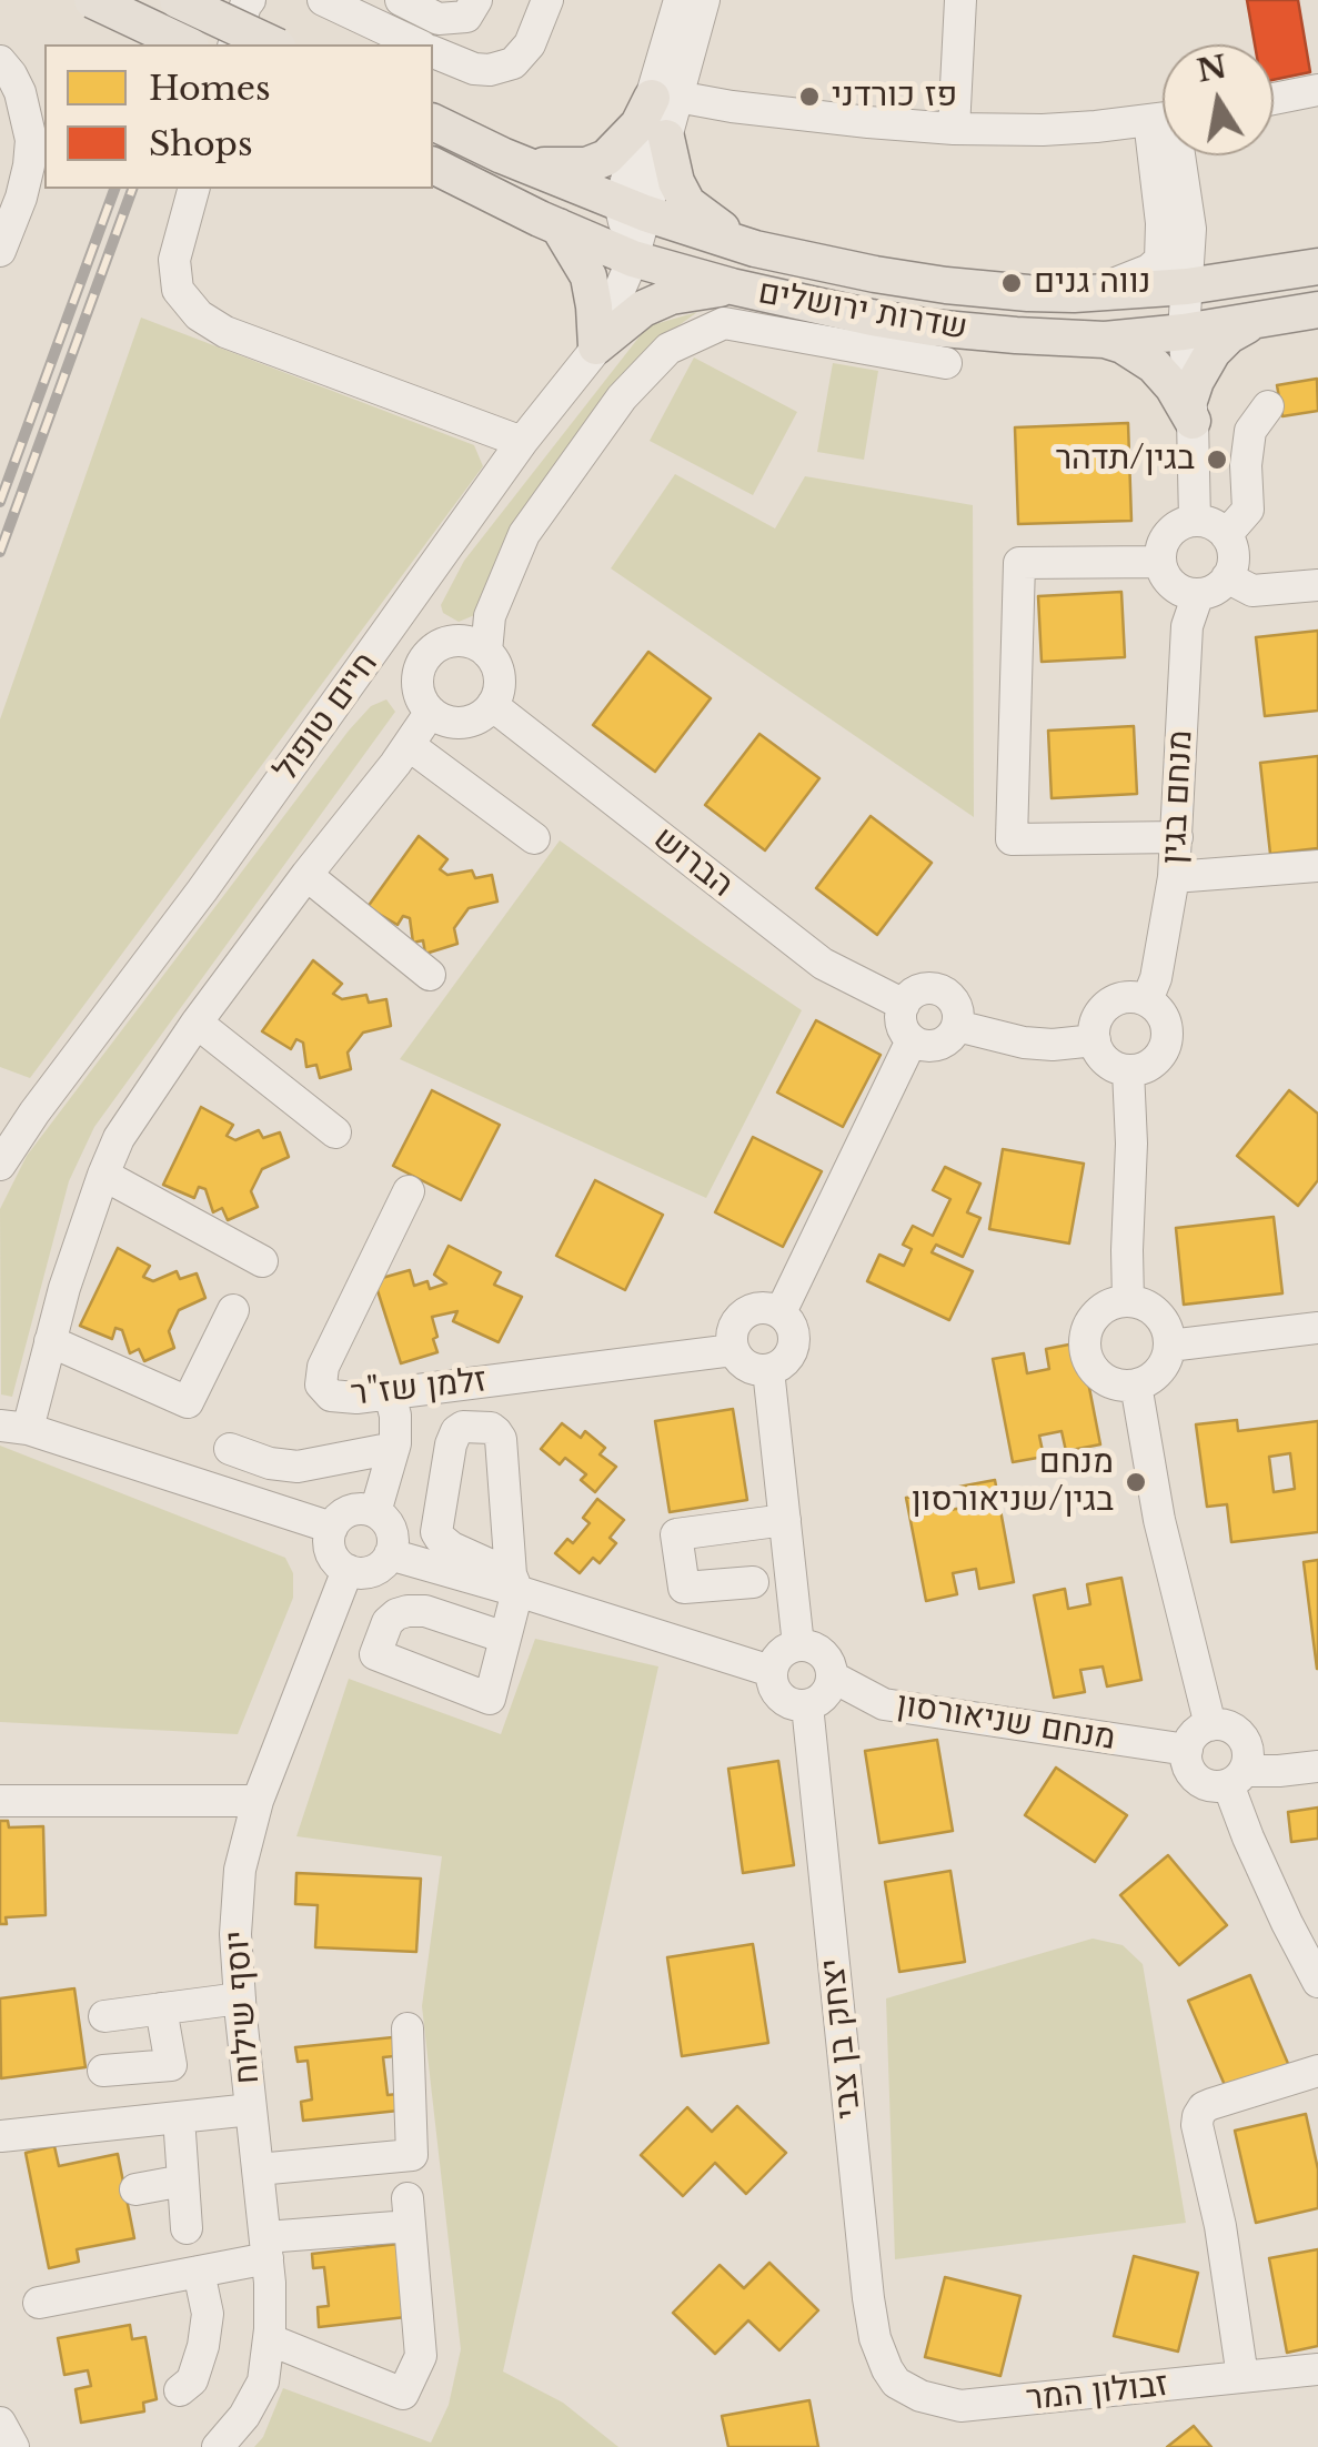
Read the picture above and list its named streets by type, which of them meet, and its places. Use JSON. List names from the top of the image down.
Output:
{
  "streets": {
    "main road": ["שדרות ירושלים"],
    "street": [
      "חיים טופול",
      "מנחם בגין",
      "הברוש",
      "זלמן שז\"ר",
      "מנחם שניאורסון",
      "יוסף שילוח",
      "יצחק בן צבי",
      "זבולון המר"
    ]
  },
  "crossings": [
    ["שדרות ירושלים", "חיים טופול"],
    ["מנחם שניאורסון", "יצחק בן צבי"],
    ["יצחק בן צבי", "זבולון המר"]
  ],
  "places": [
    "פז כורדני",
    "נווה גנים",
    "בגין/תדהר",
    "מנחם בגין/שניאורסון"
  ],
  "legend": ["Homes", "Shops"],
  "north": "top"
}
